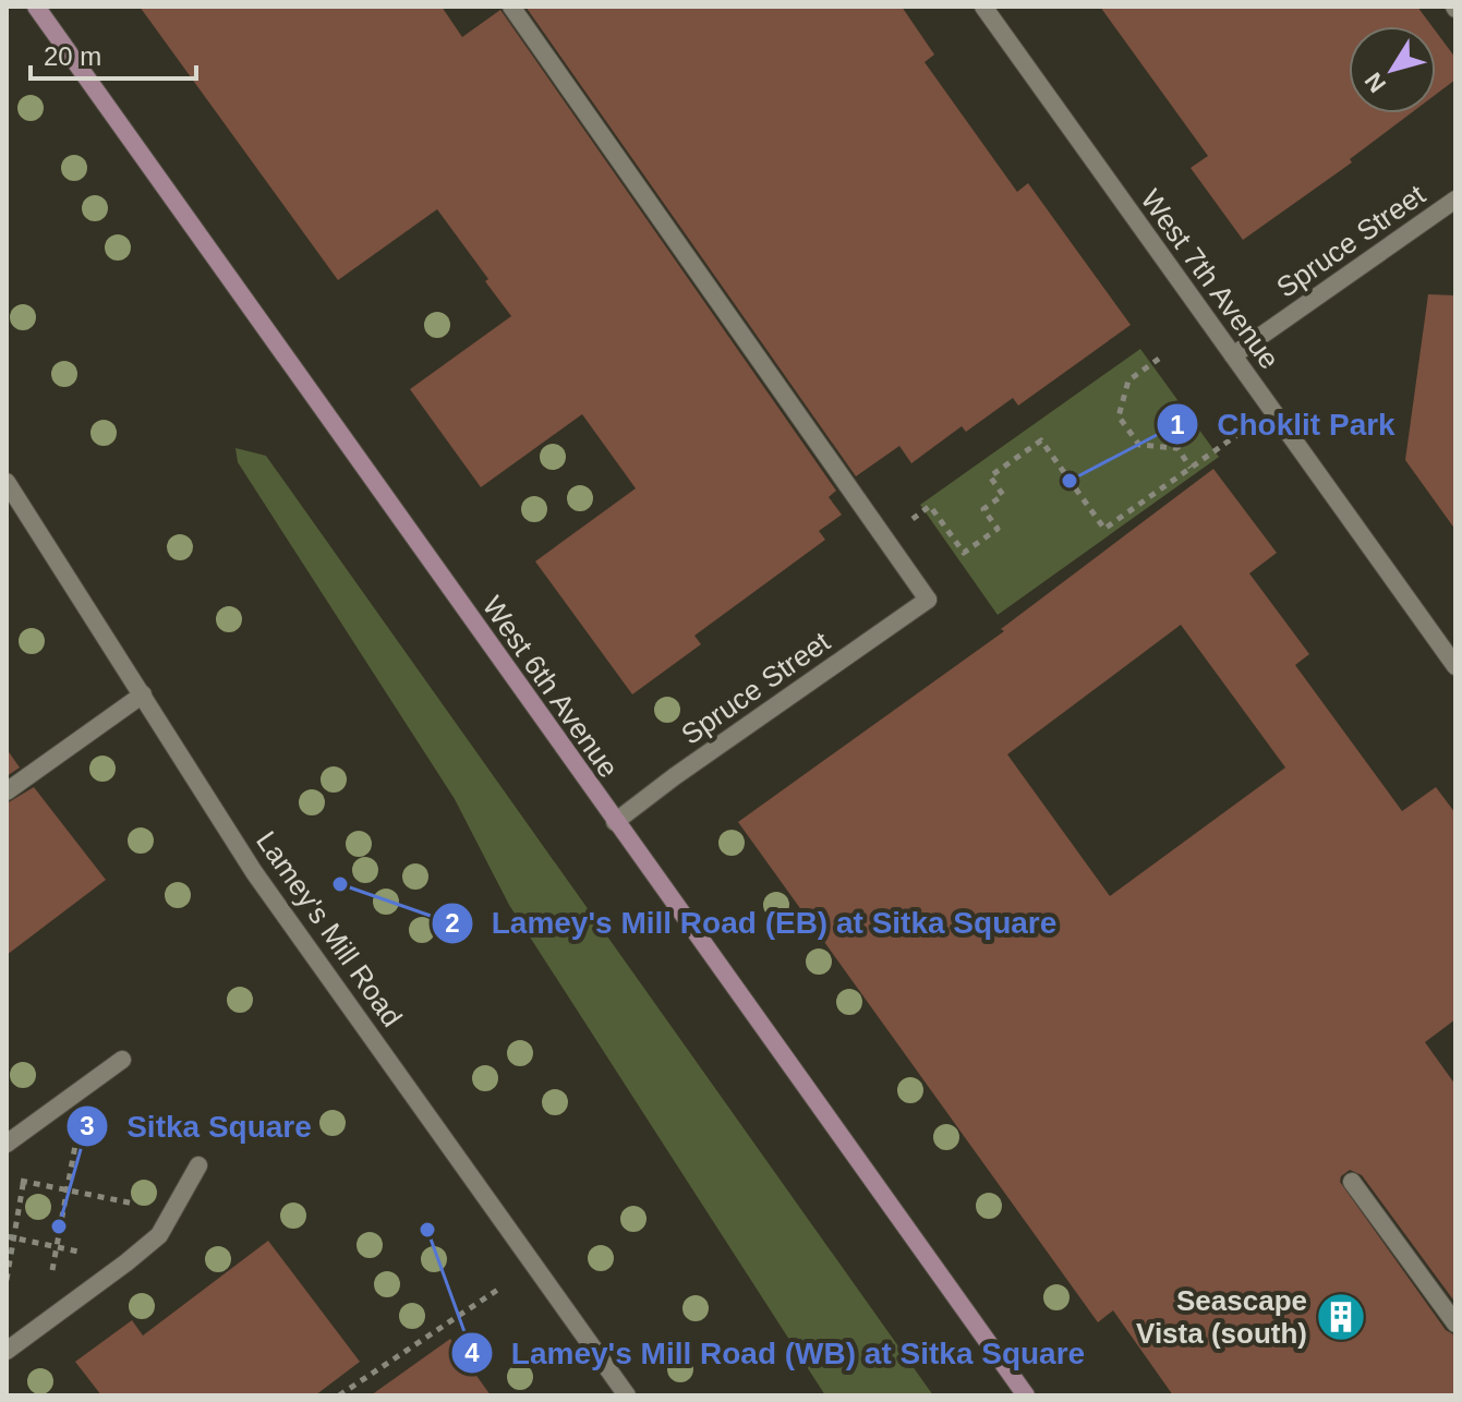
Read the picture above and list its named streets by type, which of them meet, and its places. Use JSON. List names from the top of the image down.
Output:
{
  "streets": {
    "main road": ["West 6th Avenue"],
    "street": ["Spruce Street", "West 7th Avenue", "Lamey's Mill Road"]
  },
  "crossings": [
    ["Spruce Street", "West 7th Avenue"],
    ["Spruce Street", "West 6th Avenue"]
  ],
  "places": {
    "other": [
      "Choklit Park",
      "Lamey's Mill Road (EB) at Sitka Square",
      "Sitka Square",
      "Lamey's Mill Road (WB) at Sitka Square"
    ],
    "building": ["Seascape Vista (south)"]
  },
  "scale_bar": "20 m",
  "north": "bottom left"
}
